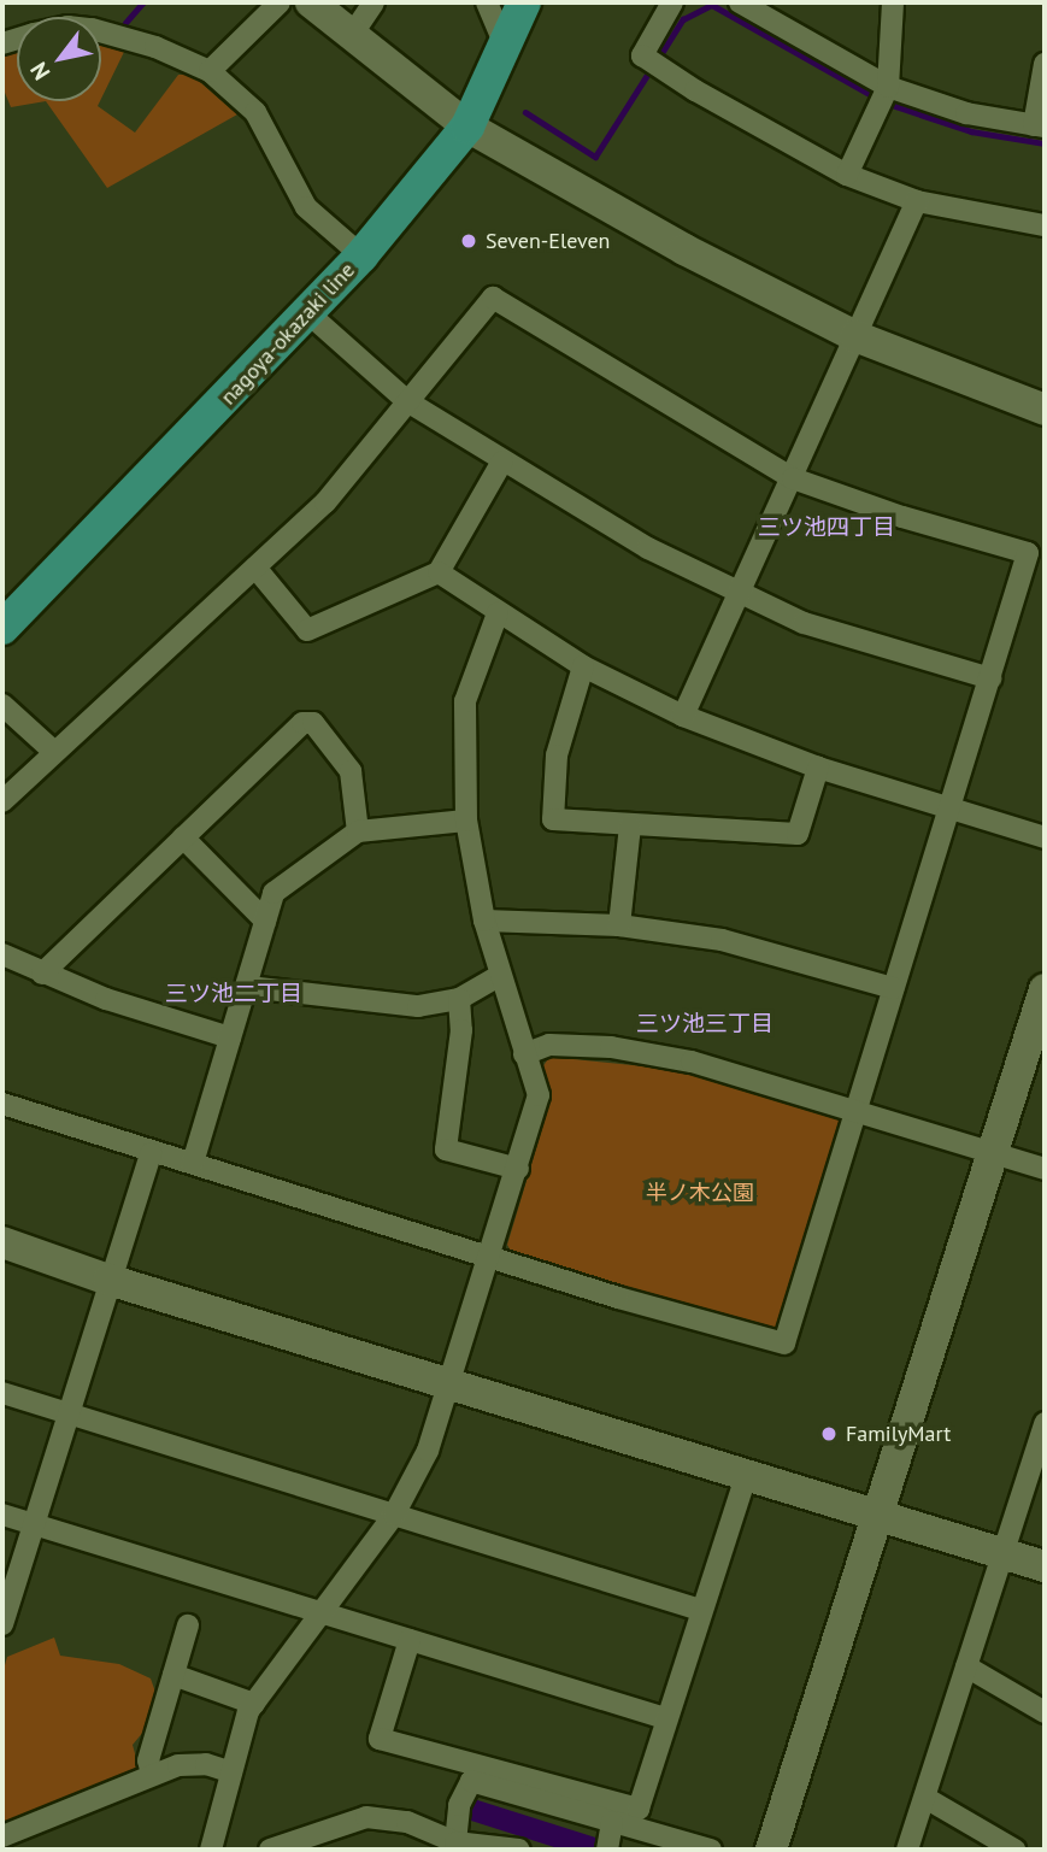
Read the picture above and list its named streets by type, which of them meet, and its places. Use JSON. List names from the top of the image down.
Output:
{
  "streets": {
    "main road": ["nagoya-okazaki line"]
  },
  "districts": ["三ツ池四丁目", "三ツ池二丁目", "三ツ池三丁目"],
  "parks": ["半ノ木公園"],
  "places": ["Seven-Eleven", "FamilyMart"],
  "north": "bottom left"
}
